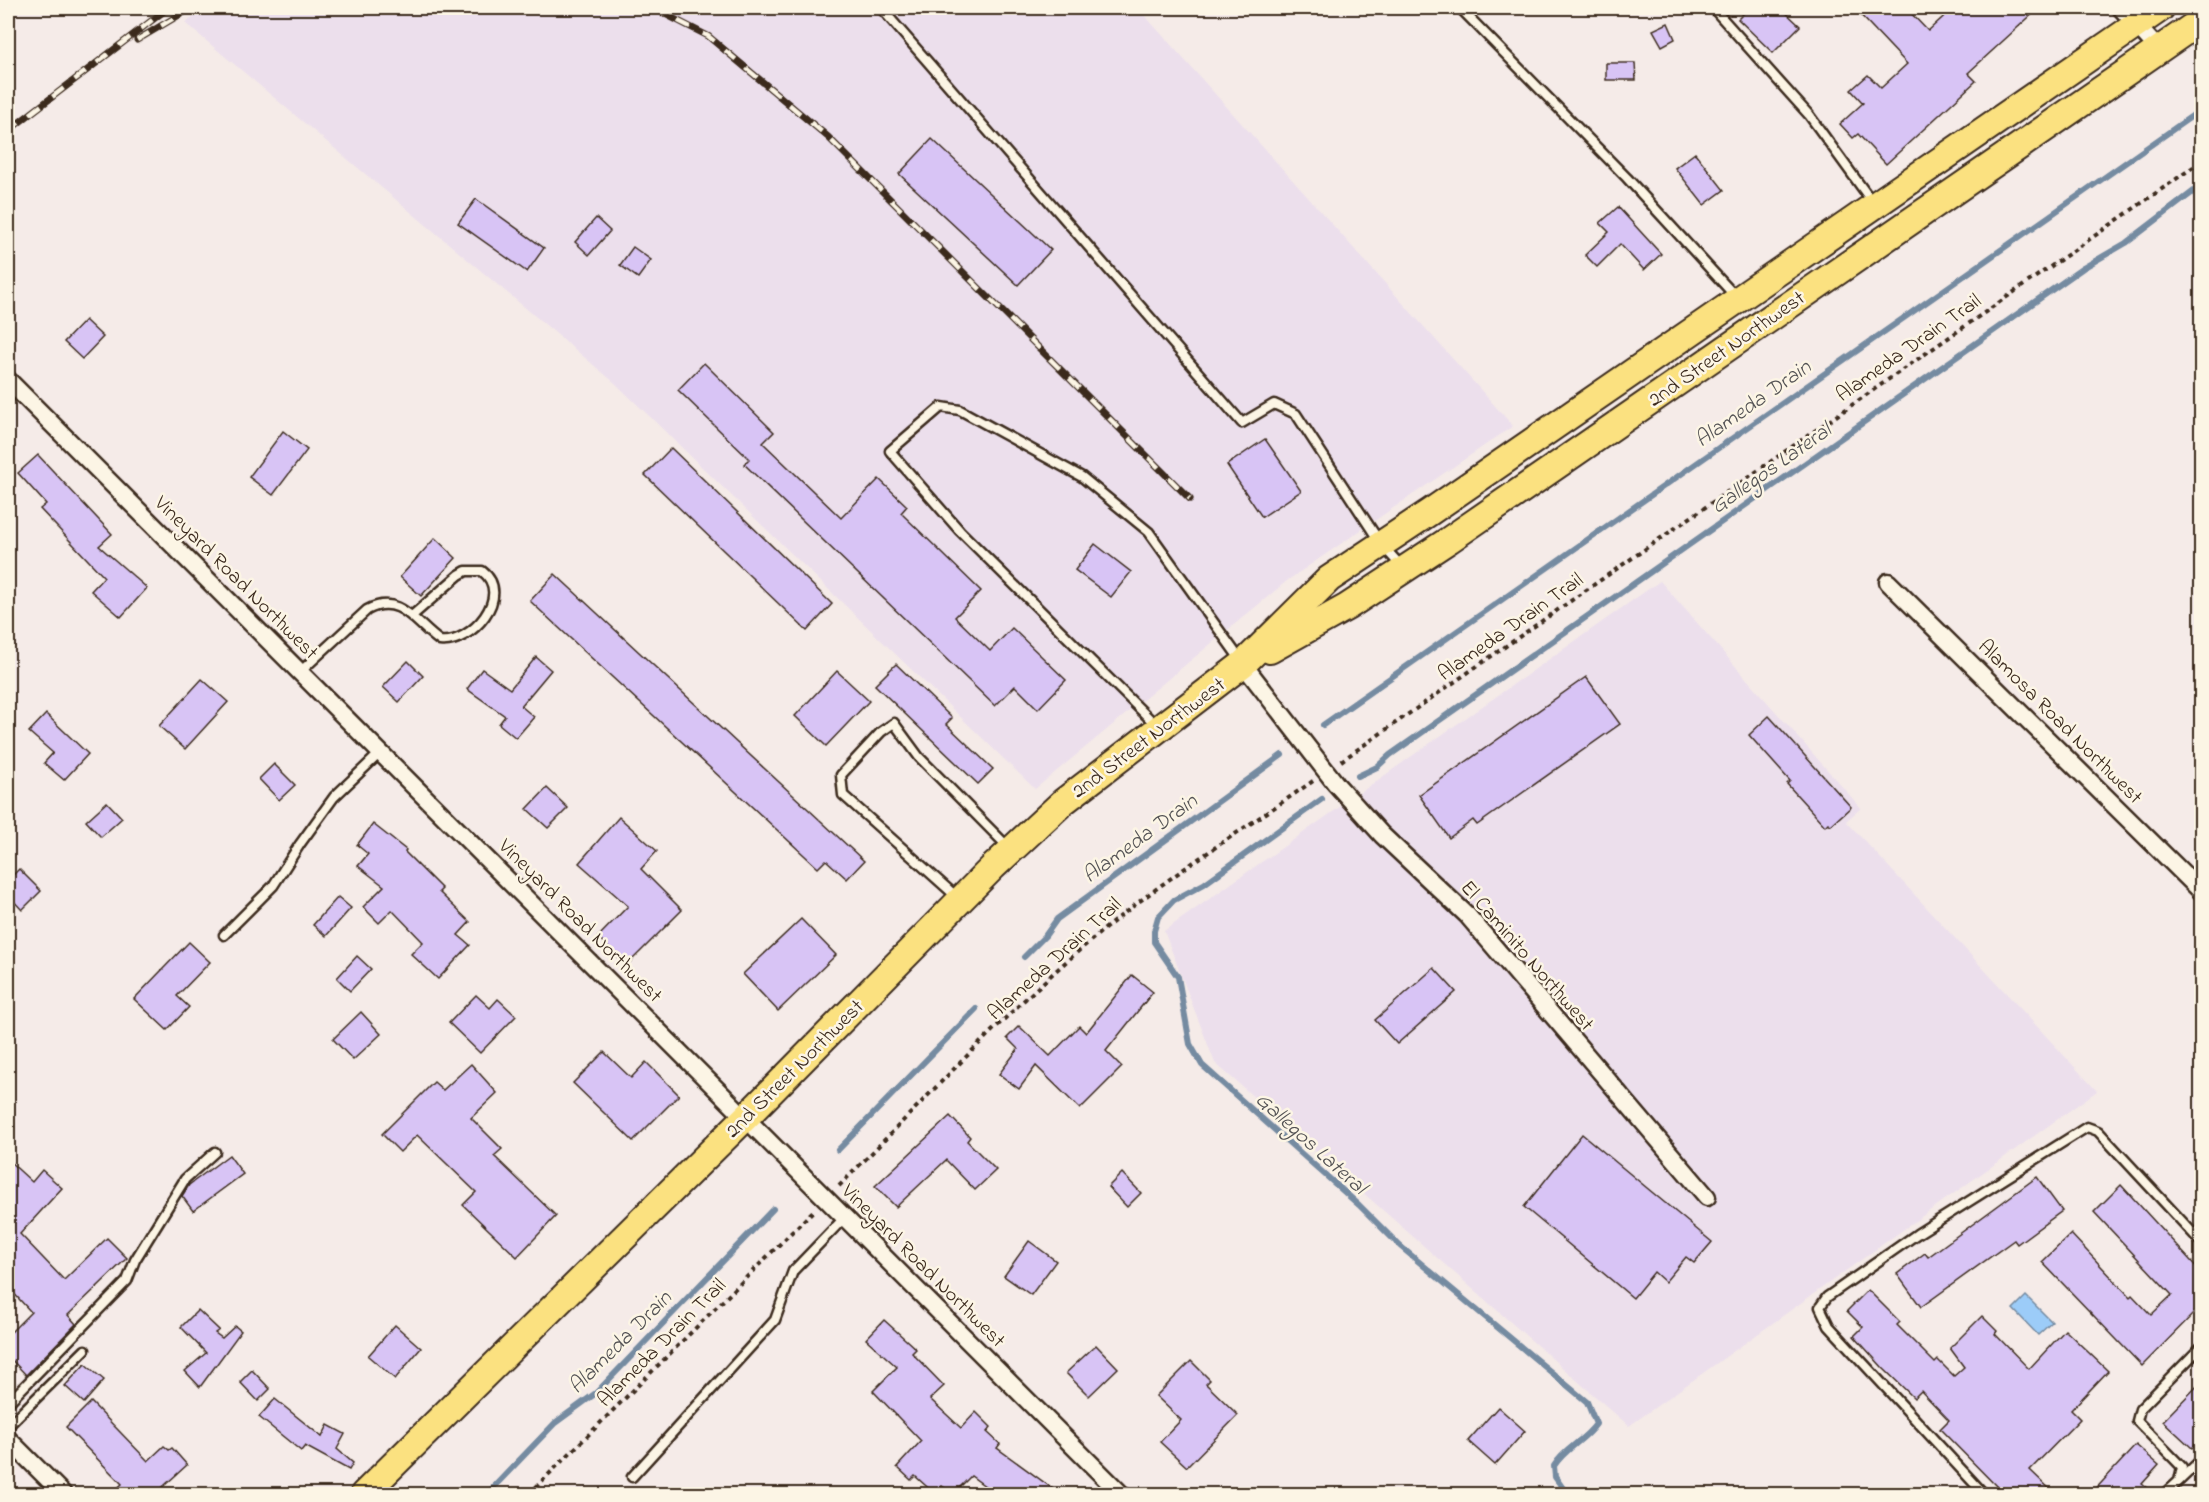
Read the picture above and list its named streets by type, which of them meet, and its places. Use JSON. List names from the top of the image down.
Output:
{
  "streets": {
    "main road": ["2nd Street Northwest"],
    "street": ["Vineyard Road Northwest", "Alamosa Road Northwest", "El Caminito Northwest"],
    "path": ["Alameda Drain Trail"]
  },
  "crossings": [
    ["2nd Street Northwest", "Vineyard Road Northwest"],
    ["2nd Street Northwest", "El Caminito Northwest"]
  ],
  "water": ["Alameda Drain", "Gallegos Lateral"]
}
